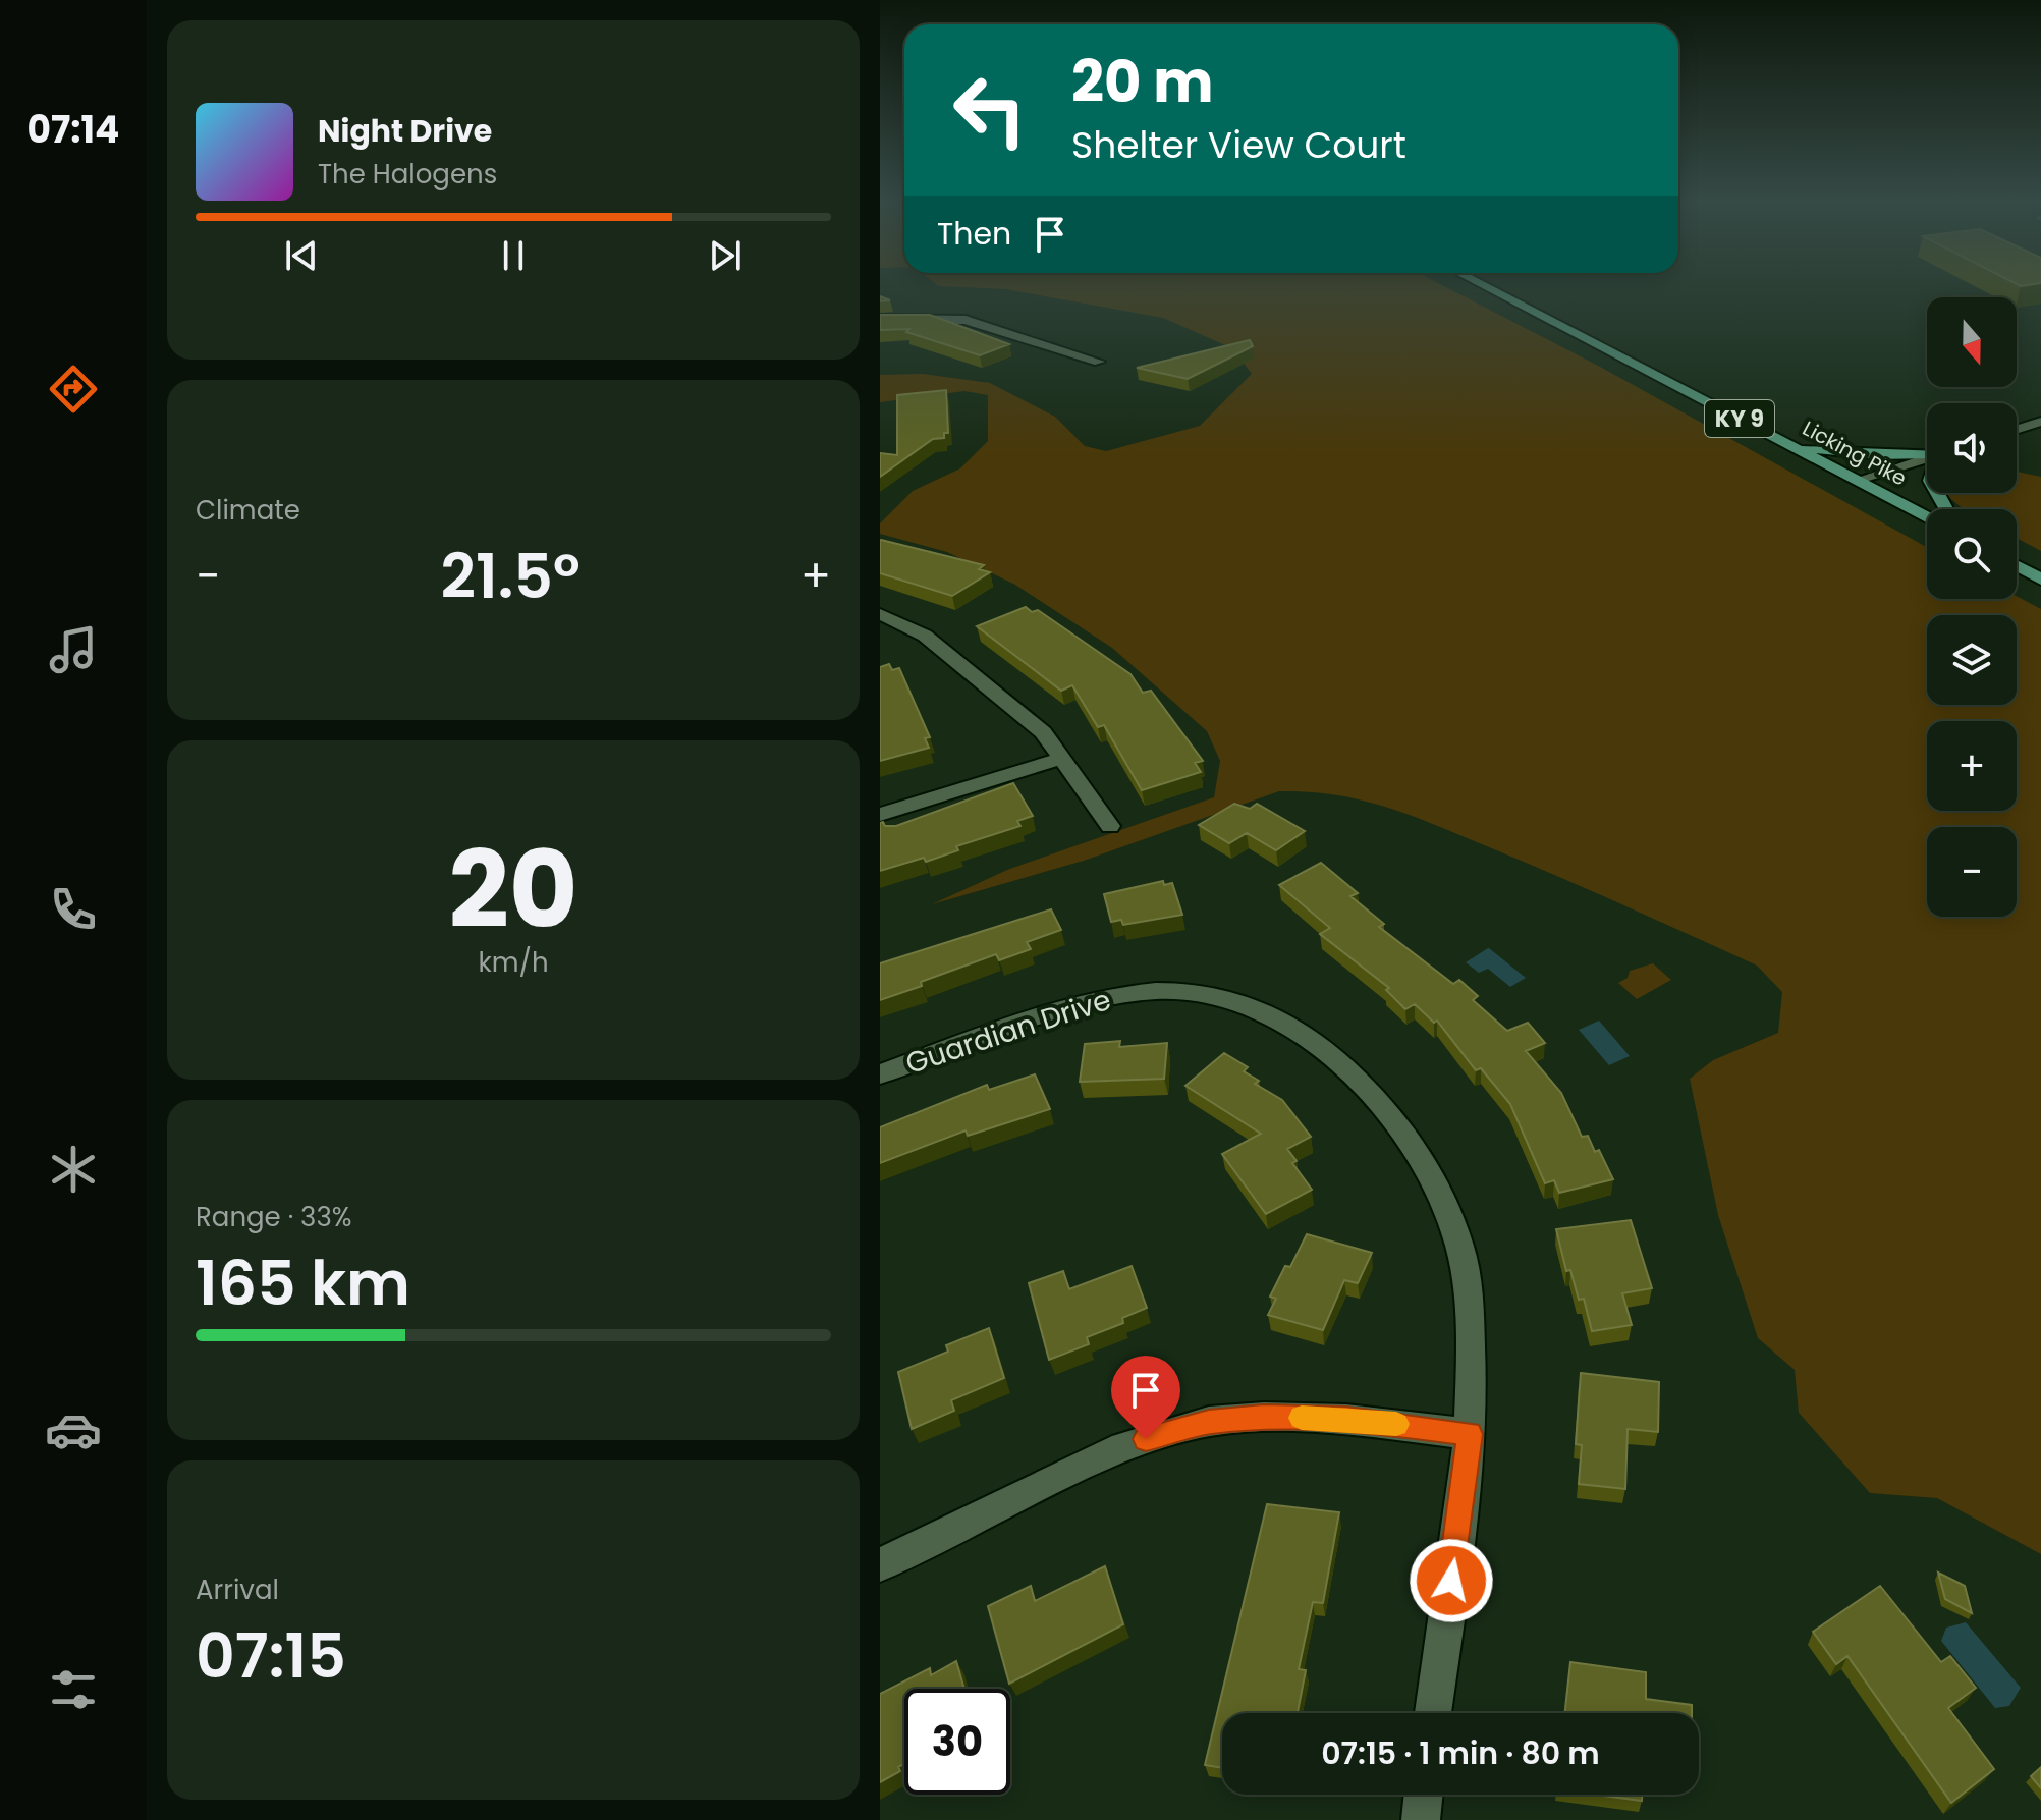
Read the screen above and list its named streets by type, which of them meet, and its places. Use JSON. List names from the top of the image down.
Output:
{
  "streets": {
    "main road": ["KY 9", "Licking Pike"],
    "street": ["Guardian Drive"]
  },
  "north": "bottom",
  "page": {
    "tabs": "07:14",
    "turn": ["20 m", "Shelter View Court"],
    "song": ["Night Drive", "The Halogens"],
    "then": "Then",
    "map_buttons": ["+", "−"],
    "tile": [
      "Climate",
      ["20", "km/h"],
      ["Range · 33%", "165 km"],
      ["Arrival", "07:15"]
    ],
    "heat": ["−", "21.5°", "+"],
    "limit": "30",
    "trip": "07:15 · 1 min · 80 m"
  }
}
